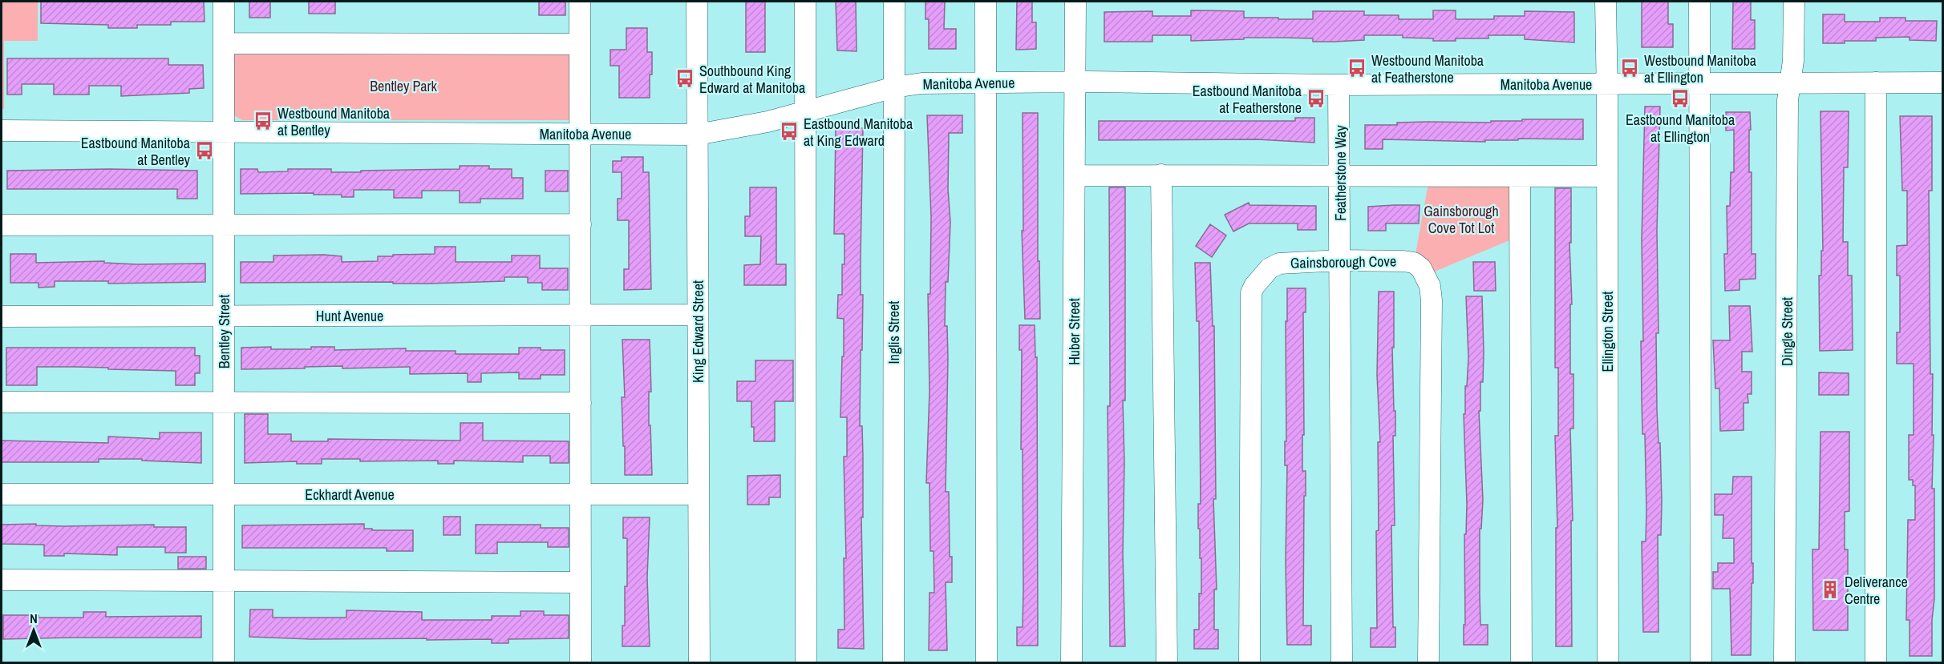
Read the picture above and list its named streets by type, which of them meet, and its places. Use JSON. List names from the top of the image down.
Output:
{
  "streets": {
    "street": [
      "Manitoba Avenue",
      "Featherstone Way",
      "Gainsborough Cove",
      "Hunt Avenue",
      "Bentley Street",
      "King Edward Street",
      "Huber Street",
      "Ellington Street",
      "Dingle Street",
      "Inglis Street",
      "Eckhardt Avenue"
    ]
  },
  "crossings": [
    ["Manitoba Avenue", "Featherstone Way"],
    ["Manitoba Avenue", "Bentley Street"],
    ["Manitoba Avenue", "King Edward Street"],
    ["Manitoba Avenue", "Huber Street"],
    ["Manitoba Avenue", "Ellington Street"],
    ["Manitoba Avenue", "Dingle Street"],
    ["Manitoba Avenue", "Inglis Street"],
    ["Featherstone Way", "Gainsborough Cove"],
    ["Hunt Avenue", "Bentley Street"],
    ["Hunt Avenue", "King Edward Street"],
    ["Bentley Street", "Eckhardt Avenue"],
    ["King Edward Street", "Eckhardt Avenue"]
  ],
  "parks": ["Bentley Park", "Gainsborough Cove Tot Lot"],
  "places": {
    "bus stop": [
      "Westbound Manitoba at Featherstone",
      "Westbound Manitoba at Ellington",
      "Southbound King Edward at Manitoba",
      "Eastbound Manitoba at Featherstone",
      "Eastbound Manitoba at Ellington",
      "Westbound Manitoba at Bentley",
      "Eastbound Manitoba at King Edward",
      "Eastbound Manitoba at Bentley"
    ],
    "building": ["Deliverance Centre"]
  },
  "north": "top"
}
